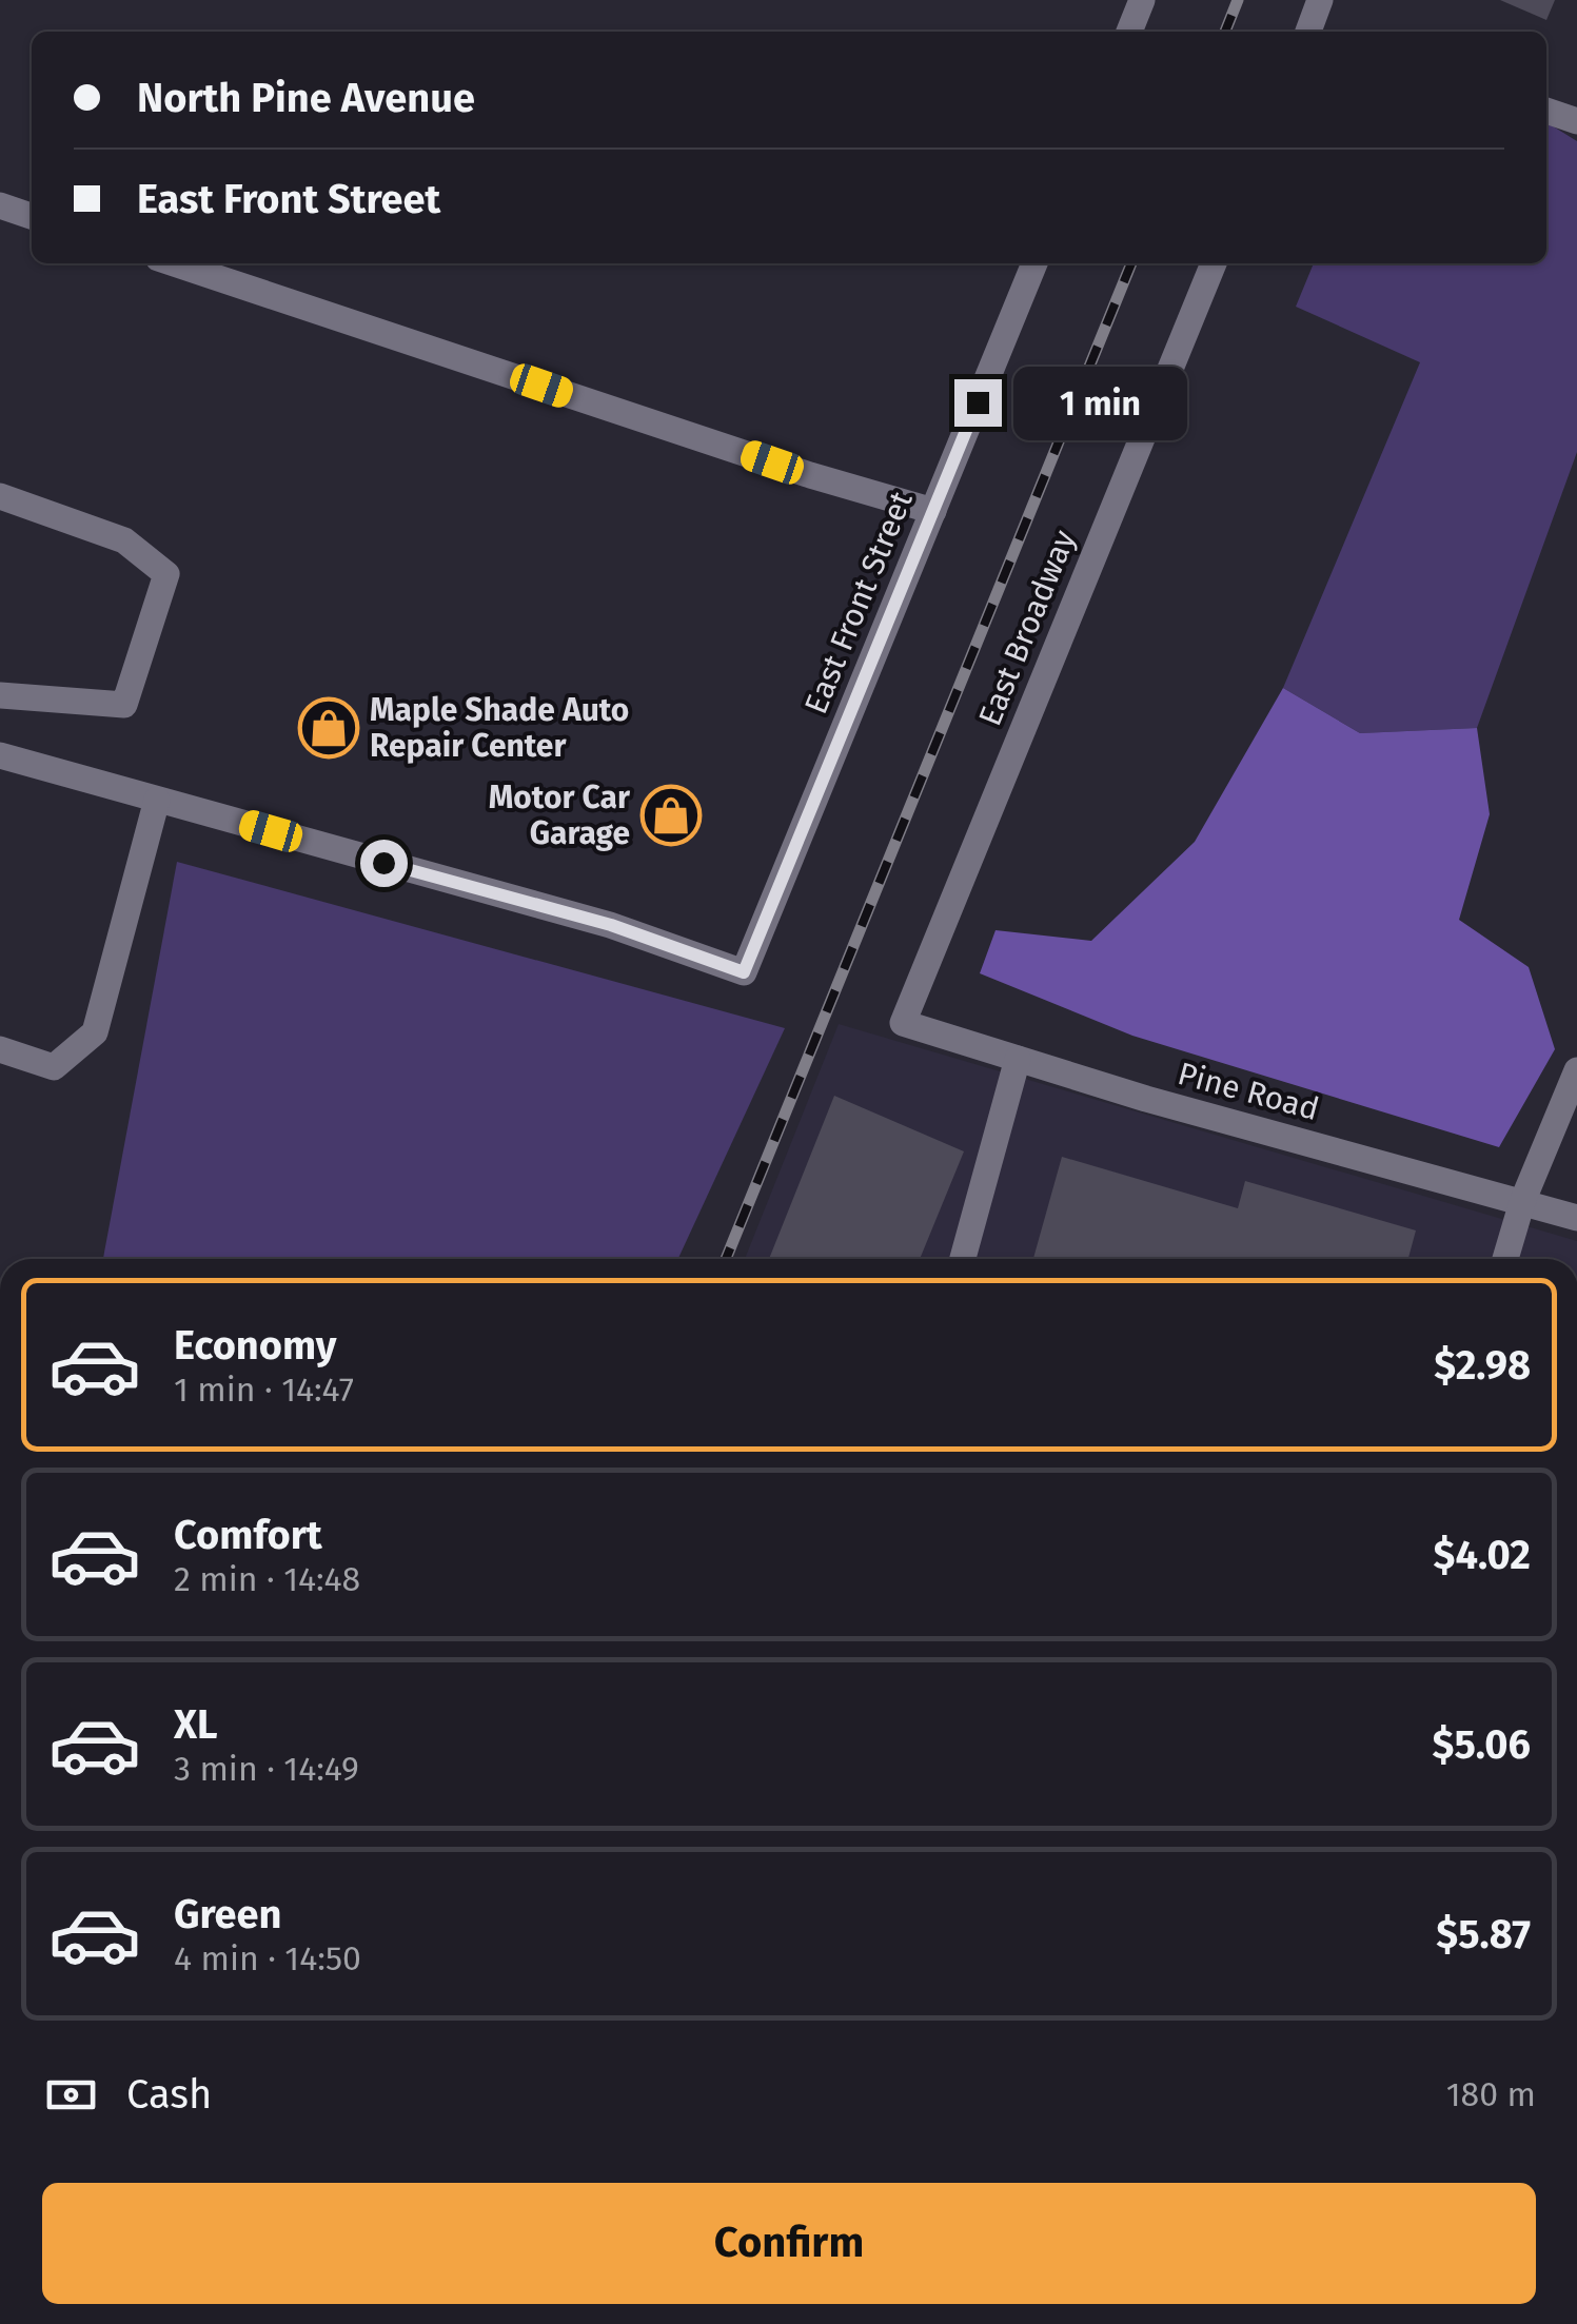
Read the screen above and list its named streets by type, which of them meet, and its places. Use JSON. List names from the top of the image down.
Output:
{
  "streets": {
    "street": ["East Front Street", "East Broadway", "Pine Road"]
  },
  "crossings": [
    ["East Broadway", "Pine Road"]
  ],
  "places": {
    "shop": ["Maple Shade Auto Repair Center", "Motor Car Garage"]
  },
  "page": {
    "banner": ["North Pine Avenue", "East Front Street"],
    "bubble": "1 min",
    "list": [
      {
        "name": "Economy",
        "note": "1 min · 14:47",
        "value": "$2.98"
      },
      {
        "name": "Comfort",
        "note": "2 min · 14:48",
        "value": "$4.02"
      },
      {
        "name": "XL",
        "note": "3 min · 14:49",
        "value": "$5.06"
      },
      {
        "name": "Green",
        "note": "4 min · 14:50",
        "value": "$5.87"
      }
    ],
    "pay": ["Cash", "180 m"],
    "buttons": "Confirm"
  }
}
